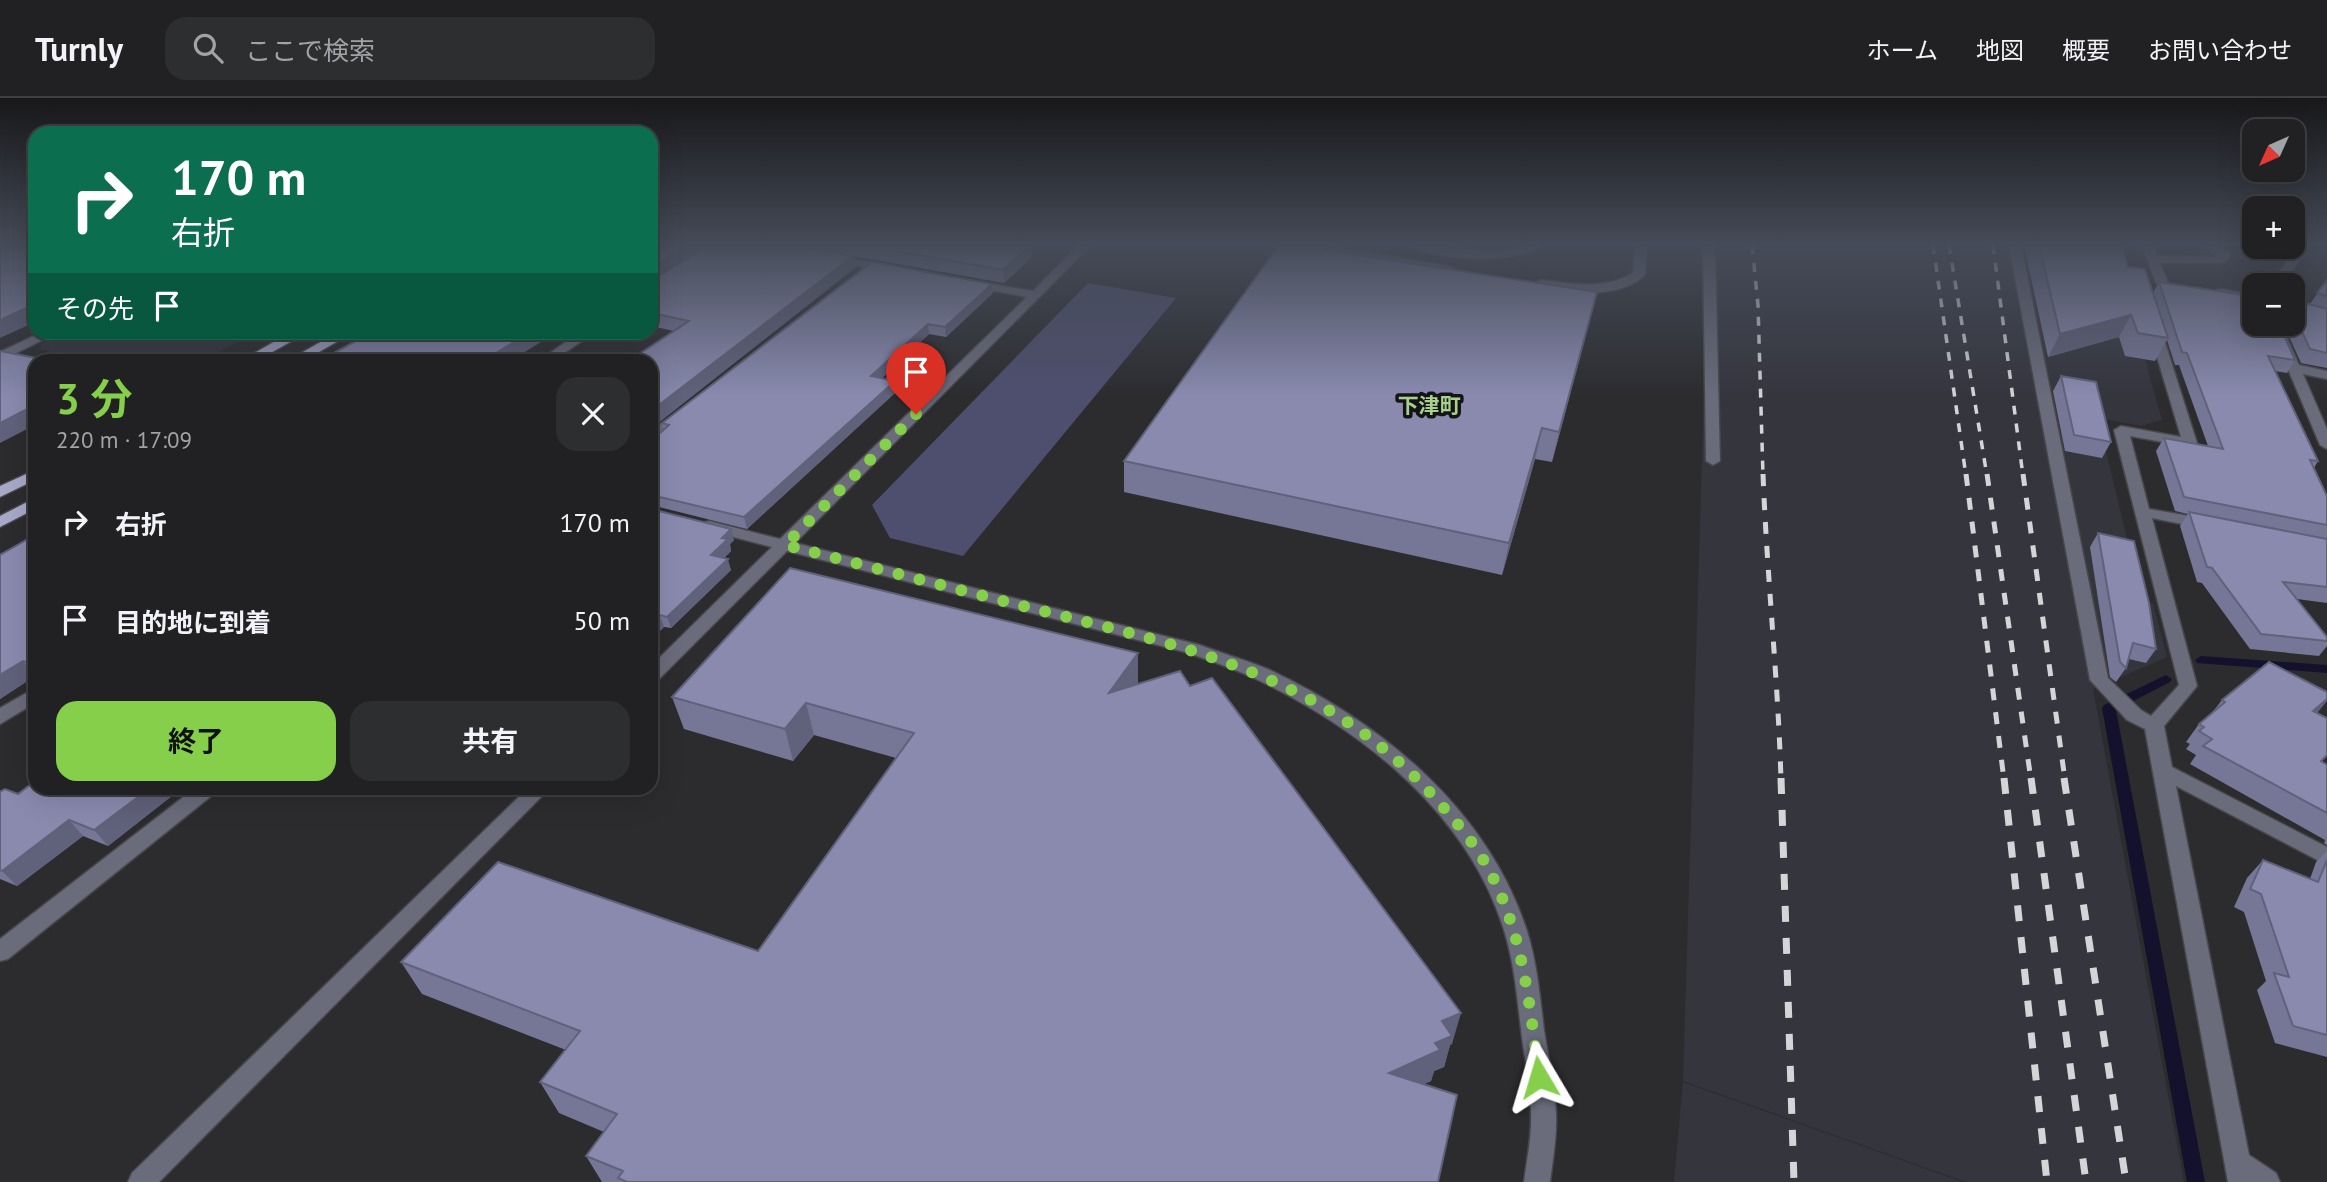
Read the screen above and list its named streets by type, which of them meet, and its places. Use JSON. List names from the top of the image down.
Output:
{
  "districts": ["下津町"],
  "north": "bottom left",
  "page": {
    "header": "Turnly",
    "search": "ここで検索",
    "nav": [
      "ホーム",
      "地図",
      "概要",
      "お問い合わせ"
    ],
    "map_buttons": ["+", "−"],
    "turn": ["170 m", "右折"],
    "then": "その先",
    "heading": ["3 分", "220 m · 17:09"],
    "list": [
      {
        "name": "右折",
        "value": "170 m"
      },
      {
        "name": "目的地に到着",
        "value": "50 m"
      }
    ],
    "buttons": ["終了", "共有"]
  }
}
